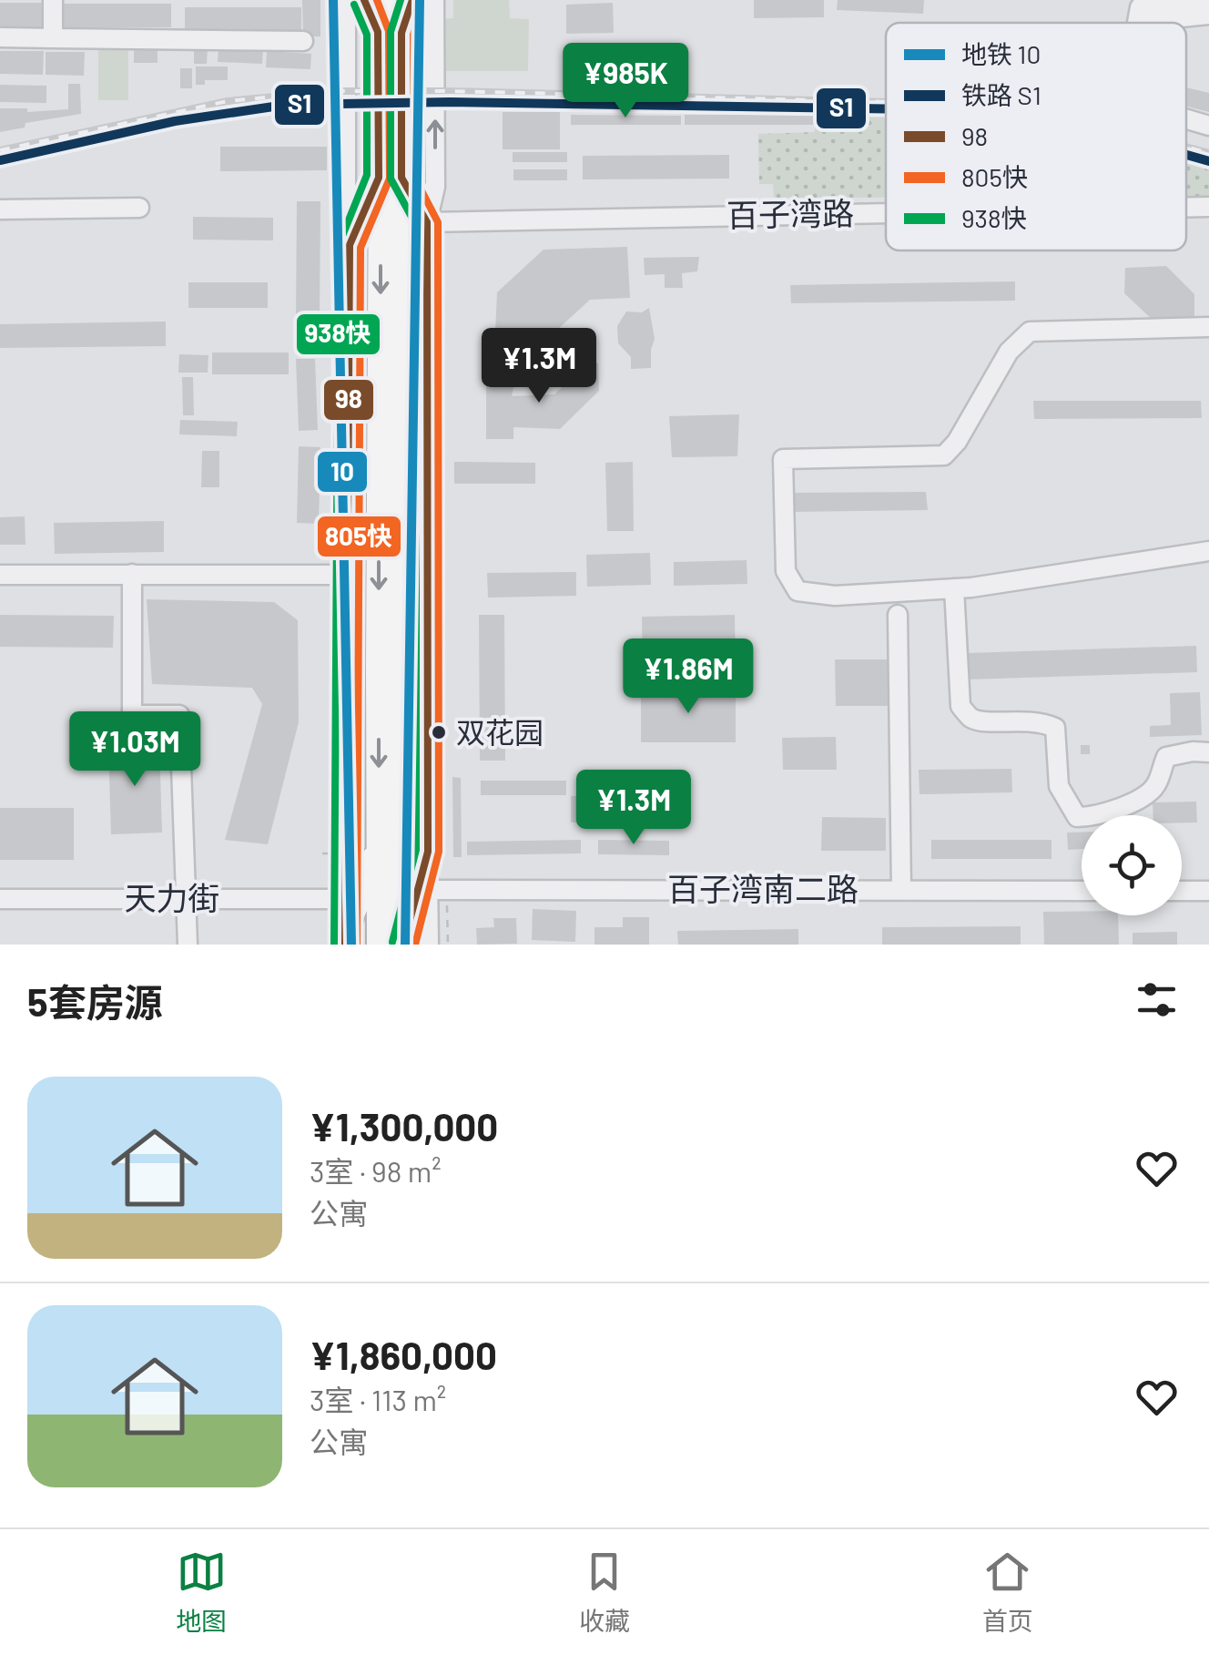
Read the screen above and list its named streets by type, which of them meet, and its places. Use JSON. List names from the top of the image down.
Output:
{
  "streets": {
    "street": ["百子湾路", "百子湾南二路", "天力街"]
  },
  "places": ["双花园"],
  "lines": [
    "metro line 10",
    "transit line 98",
    "transit line 805快",
    "transit line 938快",
    "rail line S1"
  ],
  "legend": [
    "地铁 10",
    "铁路 S1",
    "98",
    "805快",
    "938快"
  ],
  "page": {
    "price": [
      "¥985K",
      "¥1.3M",
      "¥1.86M",
      "¥1.03M",
      "¥1.3M"
    ],
    "heading": "5套房源",
    "list": [
      {
        "name": "¥1,300,000",
        "note": "3室 · 98 m² · 公寓"
      },
      {
        "name": "¥1,860,000",
        "note": "3室 · 113 m² · 公寓"
      }
    ],
    "tabs": ["地图", "收藏", "首页"]
  }
}
